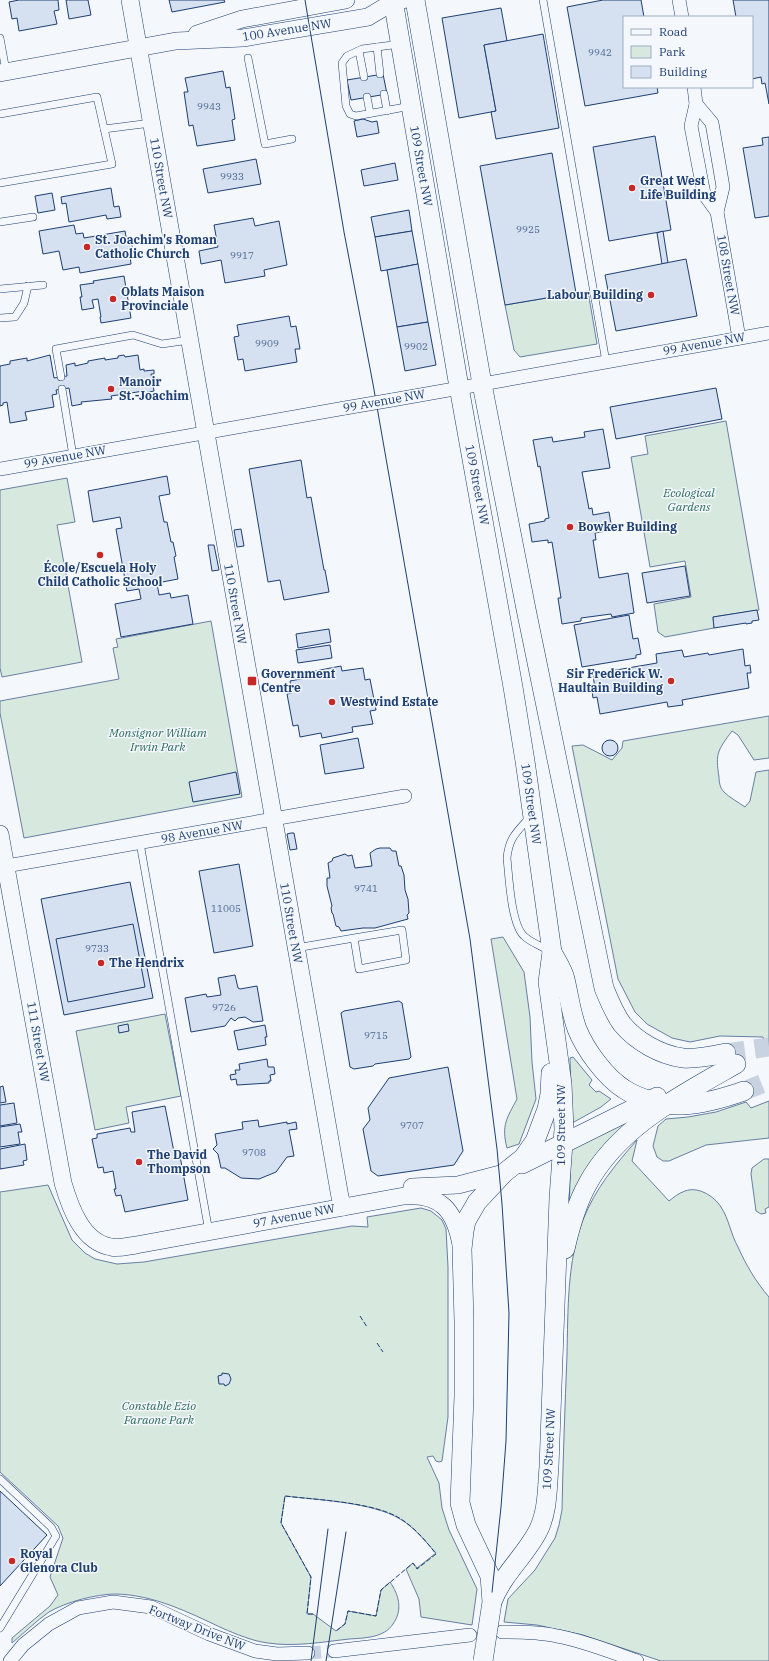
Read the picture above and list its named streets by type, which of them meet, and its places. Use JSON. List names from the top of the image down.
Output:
{
  "streets": {
    "main road": ["109 Street NW", "97 Avenue NW"],
    "street": [
      "100 Avenue NW",
      "110 Street NW",
      "108 Street NW",
      "99 Avenue NW",
      "98 Avenue NW",
      "111 Street NW",
      "Fortway Drive NW"
    ]
  },
  "crossings": [
    ["100 Avenue NW", "109 Street NW"],
    ["100 Avenue NW", "110 Street NW"],
    ["109 Street NW", "99 Avenue NW"],
    ["109 Street NW", "97 Avenue NW"],
    ["110 Street NW", "99 Avenue NW"],
    ["110 Street NW", "98 Avenue NW"],
    ["110 Street NW", "97 Avenue NW"],
    ["108 Street NW", "99 Avenue NW"],
    ["98 Avenue NW", "111 Street NW"],
    ["111 Street NW", "97 Avenue NW"]
  ],
  "parks": ["Ecological Gardens", "Monsignor William Irwin Park", "Constable Ezio Faraone Park"],
  "places": {
    "other": [
      "Great West Life Building",
      "St. Joachim's Roman Catholic Church",
      "Labour Building",
      "Oblats Maison Provinciale",
      "Manoir St.-Joachim",
      "Bowker Building",
      "École/Escuela Holy Child Catholic School",
      "Sir Frederick W. Haultain Building",
      "Westwind Estate",
      "The Hendrix",
      "The David Thompson",
      "Royal Glenora Club"
    ],
    "transit": ["Government Centre"]
  },
  "house_numbers": [
    "9942",
    "9943",
    "9933",
    "9925",
    "9917",
    "9909",
    "9902",
    "9741",
    "11005",
    "9733",
    "9726",
    "9715",
    "9707",
    "9708"
  ],
  "legend": ["Road", "Park", "Building"]
}
